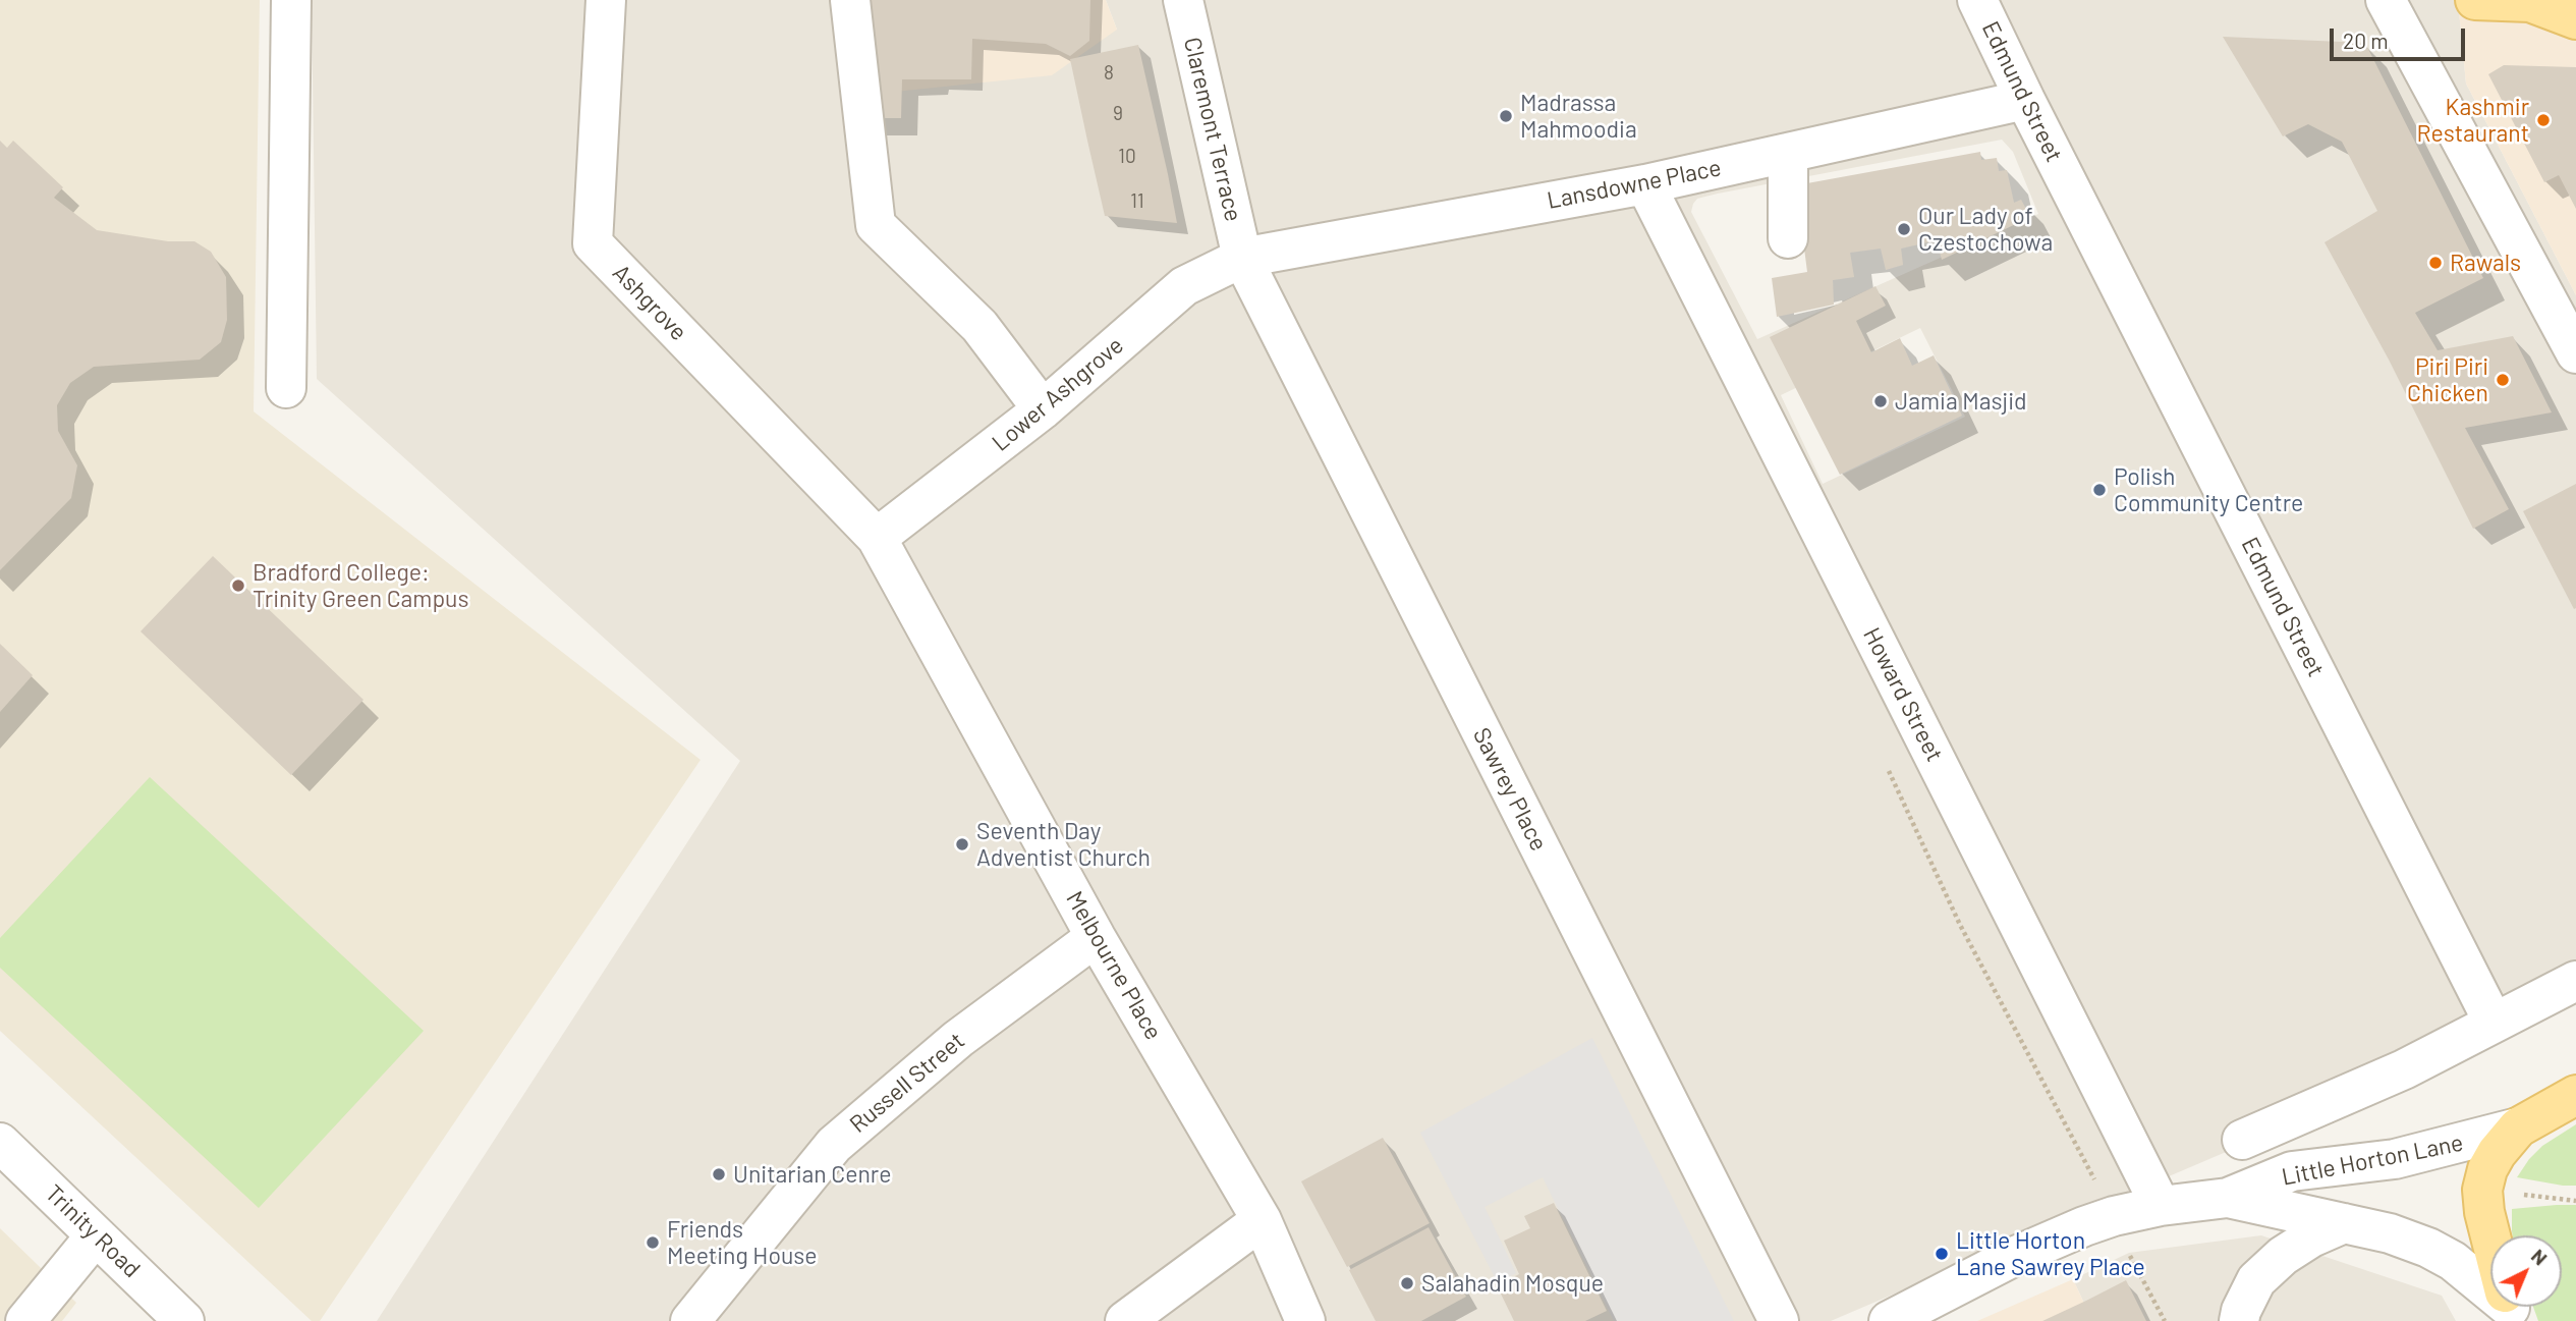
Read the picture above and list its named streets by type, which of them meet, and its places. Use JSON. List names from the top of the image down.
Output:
{
  "streets": {
    "street": [
      "Edmund Street",
      "Claremont Terrace",
      "Lansdowne Place",
      "Ashgrove",
      "Lower Ashgrove",
      "Howard Street",
      "Sawrey Place",
      "Melbourne Place",
      "Russell Street",
      "Little Horton Lane",
      "Trinity Road"
    ]
  },
  "crossings": [
    ["Edmund Street", "Lansdowne Place"],
    ["Claremont Terrace", "Lansdowne Place"],
    ["Claremont Terrace", "Lower Ashgrove"],
    ["Claremont Terrace", "Sawrey Place"],
    ["Lansdowne Place", "Lower Ashgrove"],
    ["Lansdowne Place", "Howard Street"],
    ["Lansdowne Place", "Sawrey Place"],
    ["Ashgrove", "Lower Ashgrove"],
    ["Ashgrove", "Melbourne Place"],
    ["Lower Ashgrove", "Sawrey Place"],
    ["Lower Ashgrove", "Melbourne Place"],
    ["Howard Street", "Little Horton Lane"],
    ["Melbourne Place", "Russell Street"]
  ],
  "places": [
    "Madrassa Mahmoodia",
    "Kashmir Restaurant",
    "Our Lady of Czestochowa",
    "Rawals",
    "Piri Piri Chicken",
    "Jamia Masjid",
    "Polish Community Centre",
    "Bradford College: Trinity Green Campus",
    "Seventh Day Adventist Church",
    "Unitarian Cenre",
    "Friends Meeting House",
    "Little Horton Lane Sawrey Place",
    "Salahadin Mosque"
  ],
  "house_numbers": [
    "8",
    "9",
    "10",
    "11"
  ],
  "scale_bar": "20 m",
  "north": "top right"
}
